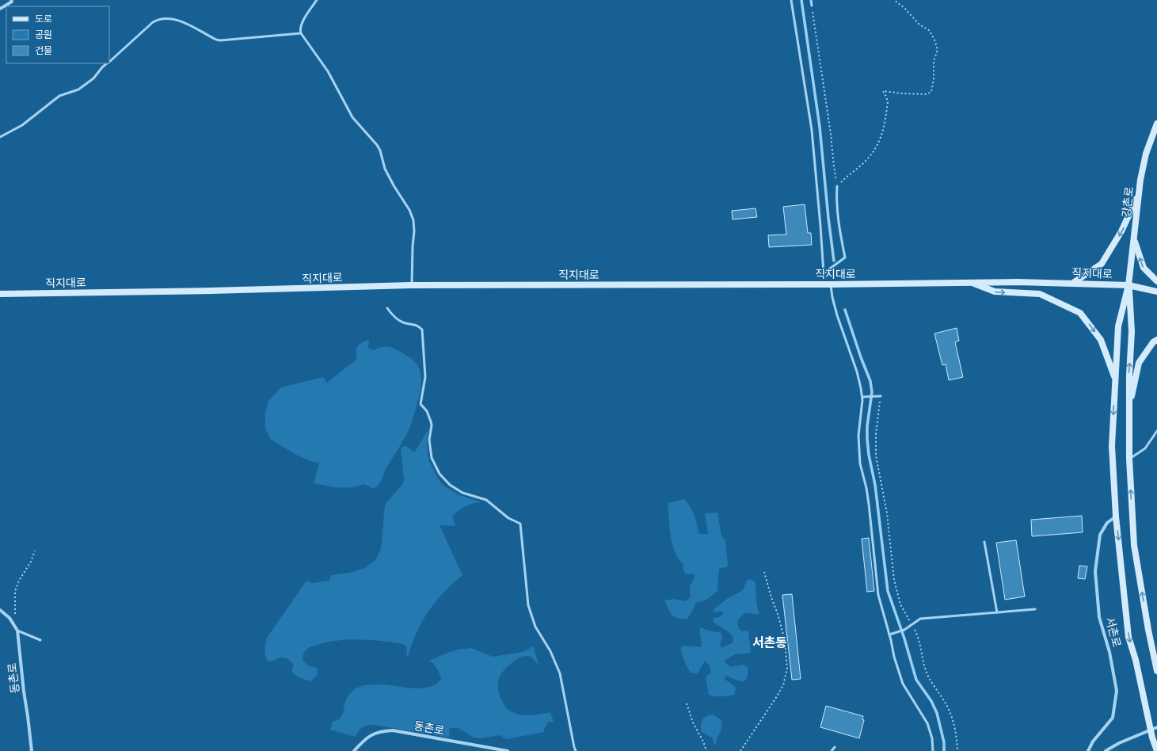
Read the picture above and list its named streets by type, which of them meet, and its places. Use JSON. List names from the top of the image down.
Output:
{
  "streets": {
    "main road": ["강촌로", "직지대로"],
    "street": ["서촌로", "동촌로"]
  },
  "crossings": [
    ["강촌로", "직지대로"]
  ],
  "districts": ["서촌동"],
  "legend": ["도로", "공원", "건물"]
}
